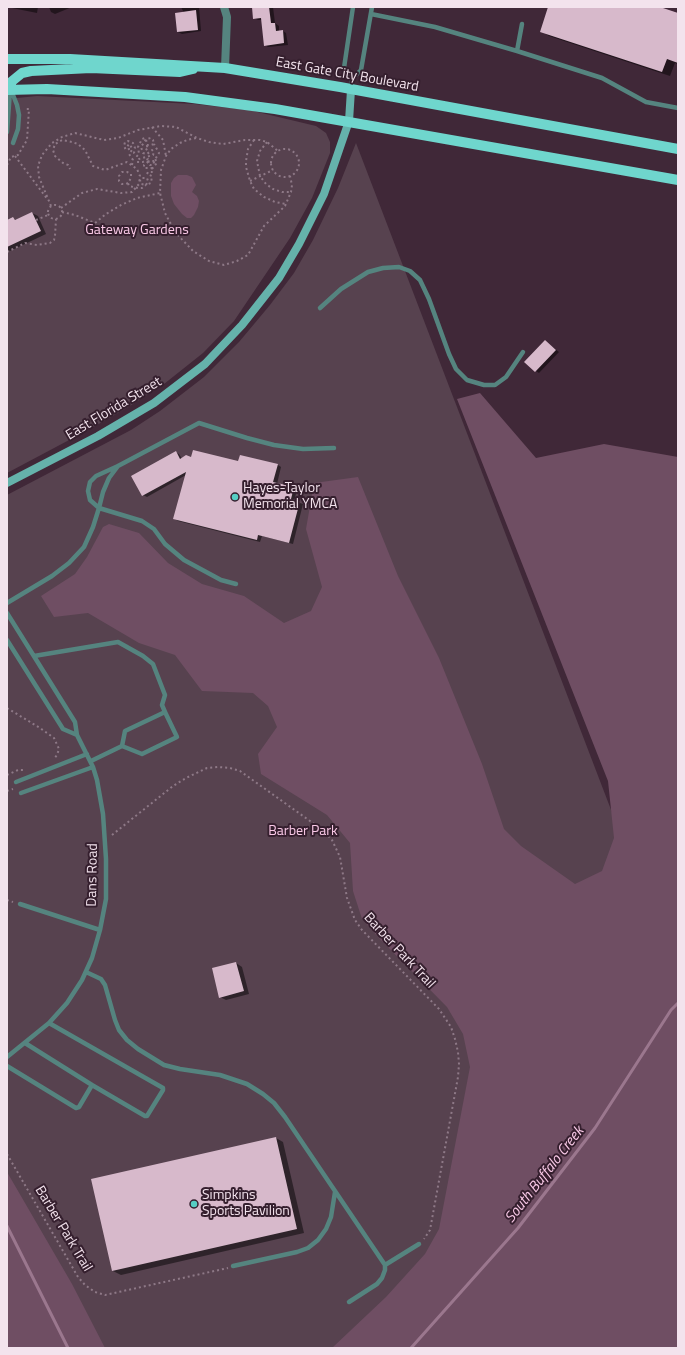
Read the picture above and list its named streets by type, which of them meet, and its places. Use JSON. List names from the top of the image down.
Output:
{
  "streets": {
    "main road": ["East Gate City Boulevard", "East Florida Street"],
    "lane": ["Dans Road"],
    "path": ["Barber Park Trail"]
  },
  "crossings": [
    ["East Gate City Boulevard", "East Florida Street"],
    ["Dans Road", "Barber Park Trail"]
  ],
  "water": ["South Buffalo Creek"],
  "parks": ["Gateway Gardens", "Barber Park"],
  "places": ["Hayes-Taylor Memorial YMCA", "Simpkins Sports Pavilion"]
}
